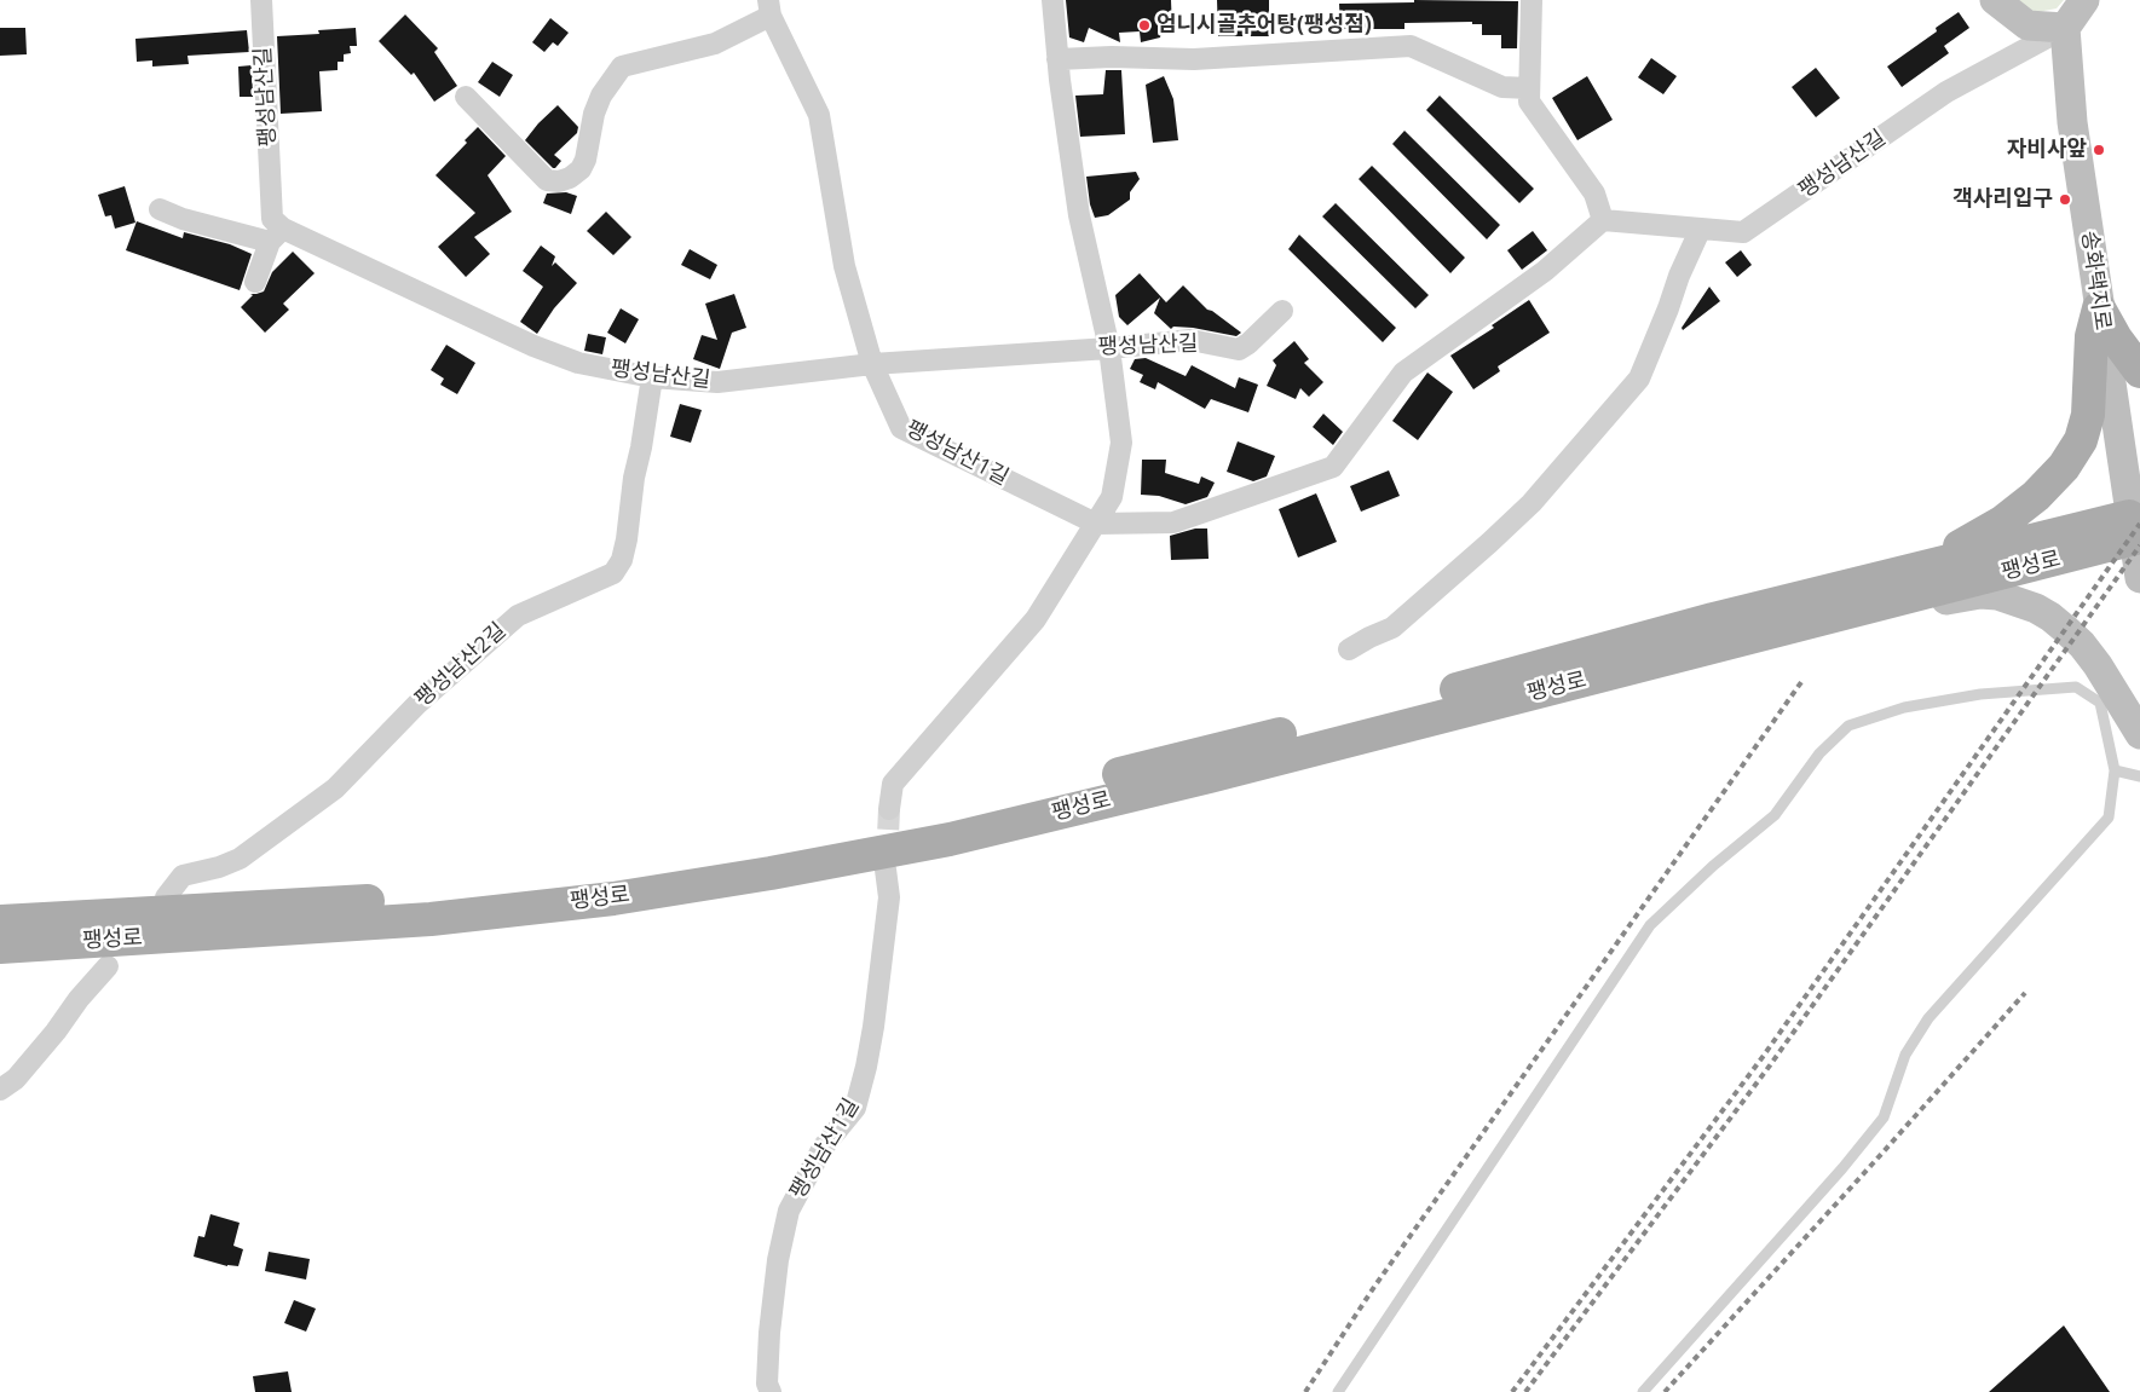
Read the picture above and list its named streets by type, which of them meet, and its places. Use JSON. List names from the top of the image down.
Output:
{
  "streets": {
    "main road": ["송화택지로", "팽성로"],
    "street": ["팽성남산길", "팽성남산1길", "팽성남산2길"]
  },
  "crossings": [
    ["팽성남산길", "송화택지로"],
    ["팽성남산길", "팽성남산1길"],
    ["팽성남산길", "팽성남산2길"],
    ["송화택지로", "팽성로"]
  ],
  "places": ["엄니시골추어탕(팽성점)", "자비사앞", "객사리입구"]
}
